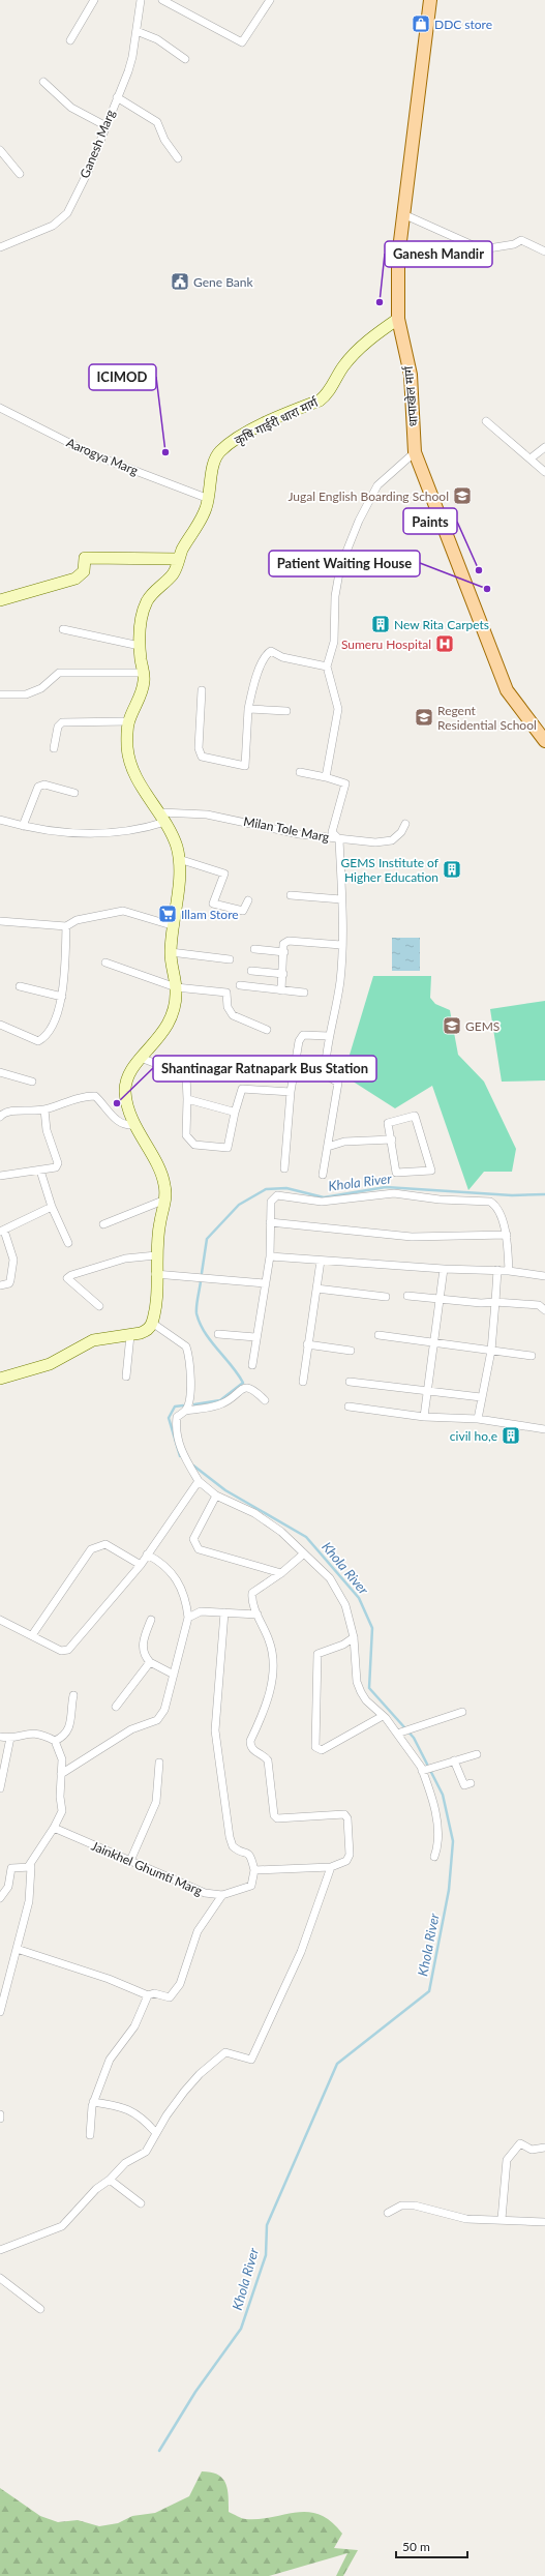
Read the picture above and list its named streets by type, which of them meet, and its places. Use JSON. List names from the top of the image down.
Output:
{
  "streets": {
    "main road": ["धापाखेल मार्ग", "कृषि गाईरी धारा मार्ग"],
    "street": [
      "Ganesh Marg",
      "Aarogya Marg",
      "Milan Tole Marg",
      "Jainkhel Ghumti Marg"
    ]
  },
  "crossings": [
    ["धापाखेल मार्ग", "कृषि गाईरी धारा मार्ग"],
    ["कृषि गाईरी धारा मार्ग", "Aarogya Marg"]
  ],
  "water": ["Khola River"],
  "places": {
    "shop": ["DDC store"],
    "public building": ["Gene Bank"],
    "other": [
      "Ganesh Mandir",
      "ICIMOD",
      "Paints",
      "Patient Waiting House",
      "Shantinagar Ratnapark Bus Station"
    ],
    "school or university": ["Jugal English Boarding School", "Regent Residential School", "GEMS"],
    "building": ["New Rita Carpets", "GEMS Institute of Higher Education", "civil ho,e"],
    "hospital": ["Sumeru Hospital"],
    "supermarket": ["Illam Store"]
  },
  "scale_bar": "50 m"
}
